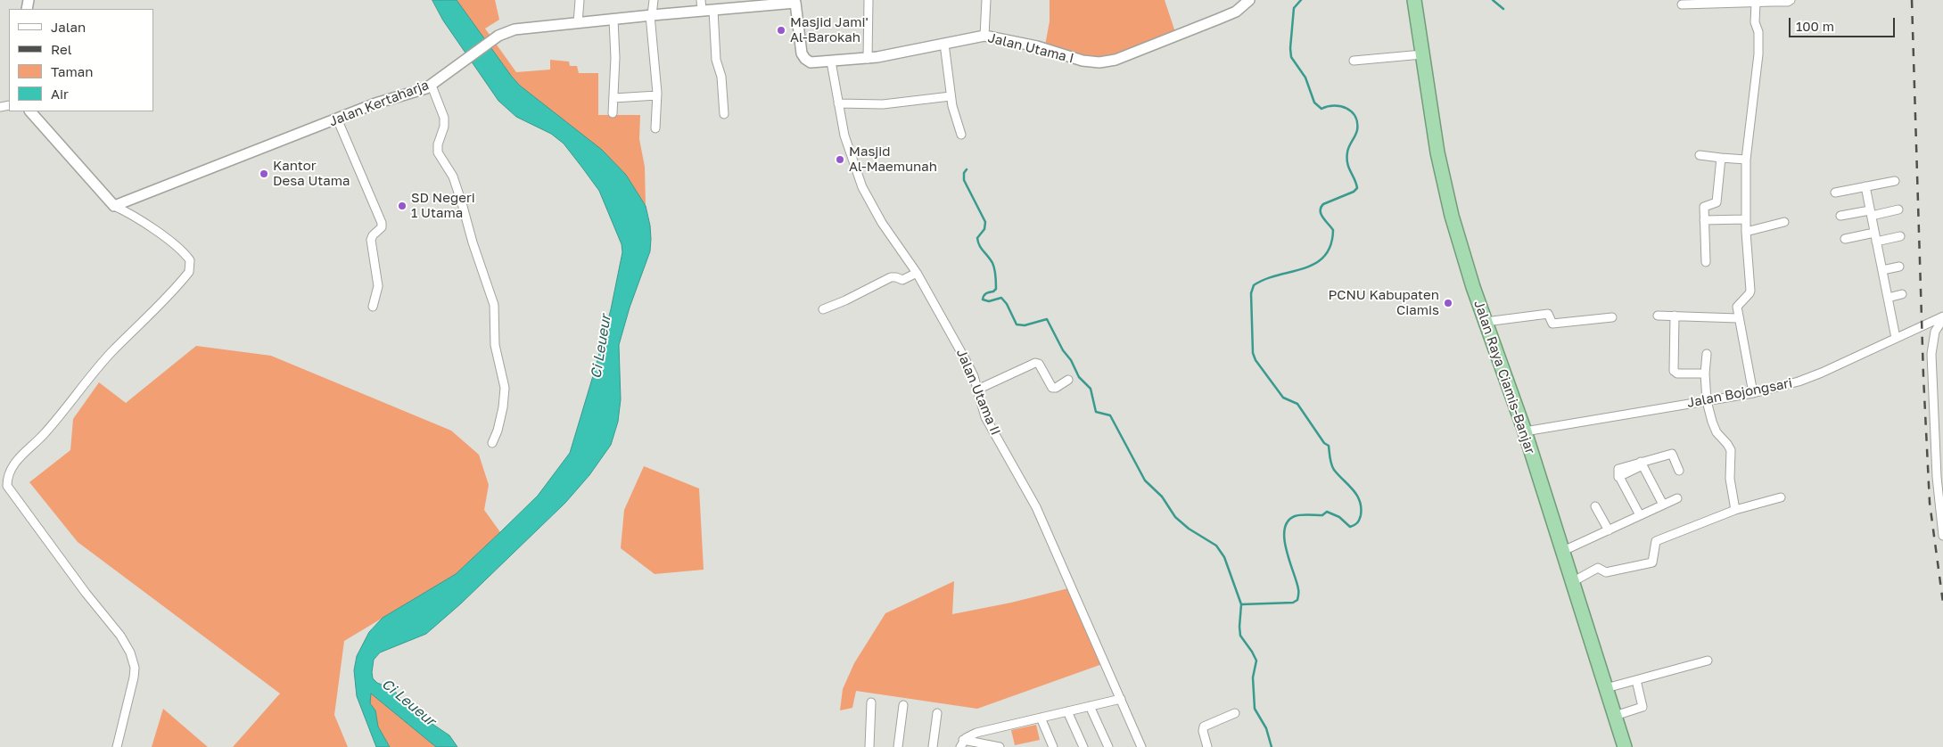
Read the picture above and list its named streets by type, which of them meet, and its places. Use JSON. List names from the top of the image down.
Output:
{
  "streets": {
    "highway": ["Jalan Raya Ciamis-Banjar"],
    "street": [
      "Jalan Utama I",
      "Jalan Kertaharja",
      "Jalan Utama II",
      "Jalan Bojongsari"
    ]
  },
  "crossings": [
    ["Jalan Utama I", "Jalan Kertaharja"],
    ["Jalan Utama I", "Jalan Utama II"],
    ["Jalan Raya Ciamis-Banjar", "Jalan Bojongsari"]
  ],
  "water": ["Ci Leueur"],
  "places": [
    "Masjid Jami' Al-Barokah",
    "Masjid Al-Maemunah",
    "Kantor Desa Utama",
    "SD Negeri 1 Utama",
    "PCNU Kabupaten Ciamis"
  ],
  "legend": [
    "Jalan",
    "Rel",
    "Taman",
    "Air"
  ],
  "scale_bar": "100 m"
}
